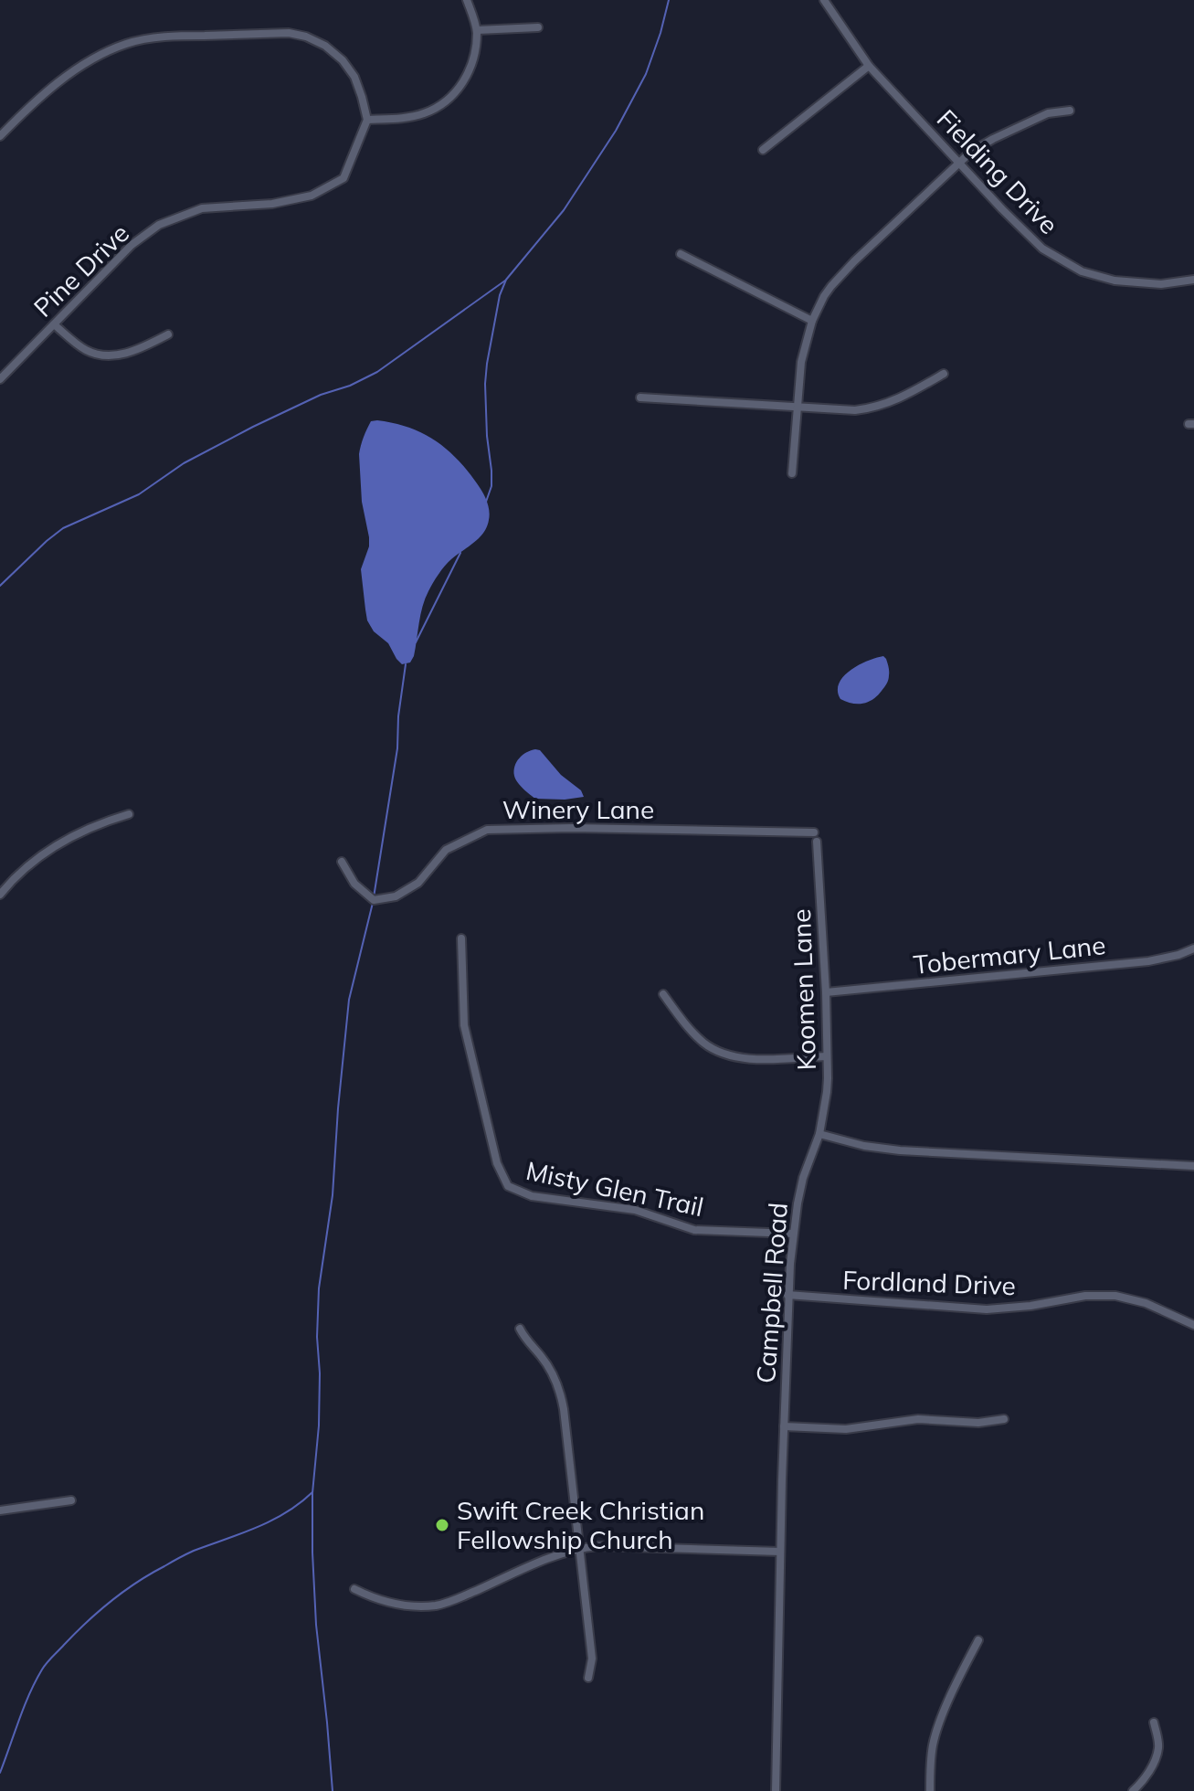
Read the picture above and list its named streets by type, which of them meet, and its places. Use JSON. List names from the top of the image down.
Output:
{
  "streets": {
    "street": [
      "Fielding Drive",
      "Pine Drive",
      "Winery Lane",
      "Tobermary Lane",
      "Koomen Lane",
      "Misty Glen Trail",
      "Fordland Drive",
      "Campbell Road"
    ]
  },
  "crossings": [
    ["Tobermary Lane", "Koomen Lane"],
    ["Koomen Lane", "Campbell Road"],
    ["Misty Glen Trail", "Campbell Road"],
    ["Fordland Drive", "Campbell Road"]
  ],
  "places": ["Swift Creek Christian Fellowship Church"]
}
